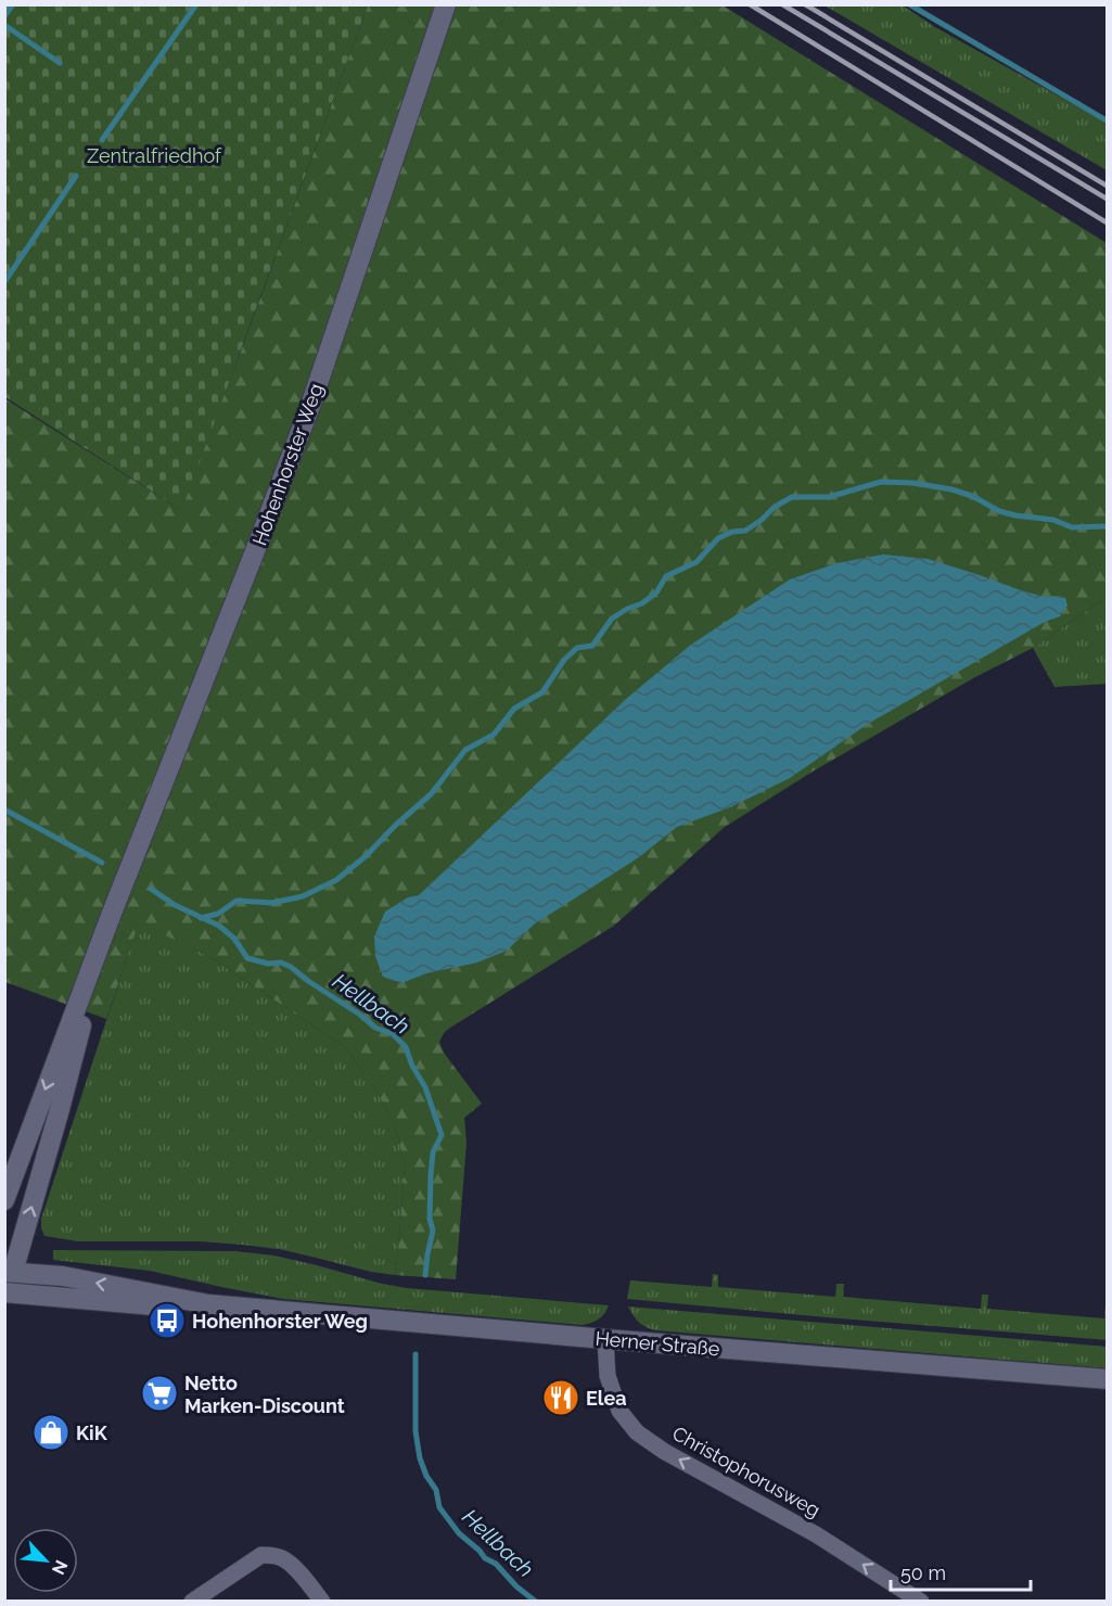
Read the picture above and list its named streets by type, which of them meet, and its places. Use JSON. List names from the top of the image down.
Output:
{
  "streets": {
    "street": ["Hohenhorster Weg", "Herner Straße", "Christophorusweg"]
  },
  "crossings": [
    ["Hohenhorster Weg", "Herner Straße"],
    ["Herner Straße", "Christophorusweg"]
  ],
  "one_way": ["Christophorusweg"],
  "water": ["Hellbach"],
  "parks": ["Zentralfriedhof"],
  "places": {
    "bus stop": ["Hohenhorster Weg"],
    "supermarket": ["Netto Marken-Discount"],
    "restaurant": ["Elea"],
    "shop": ["KiK"]
  },
  "scale_bar": "50 m",
  "north": "bottom right"
}
